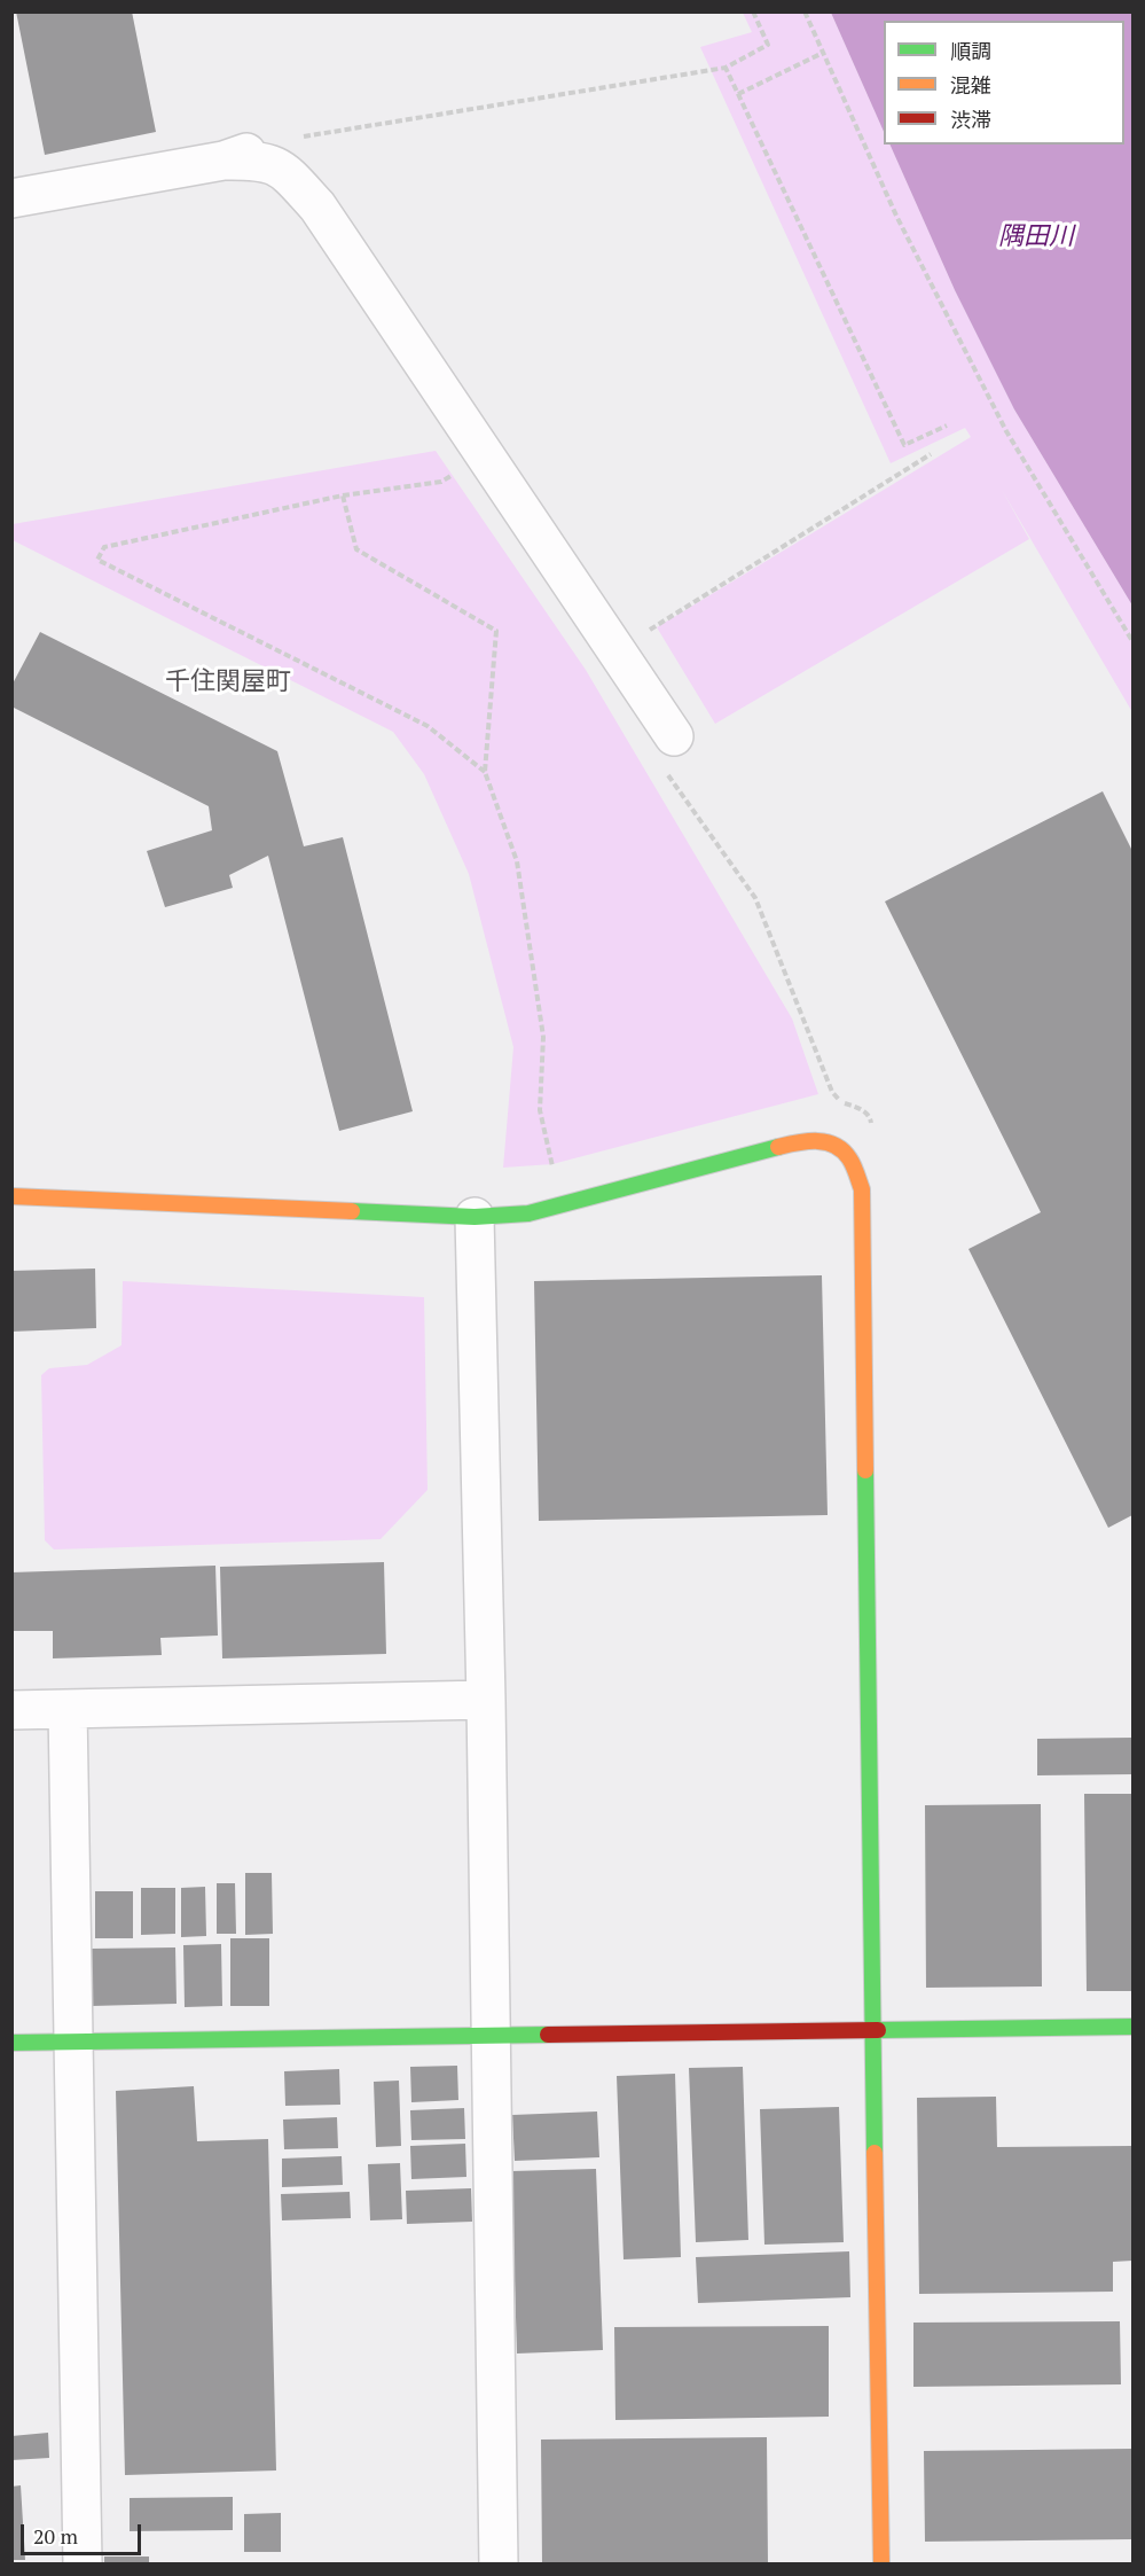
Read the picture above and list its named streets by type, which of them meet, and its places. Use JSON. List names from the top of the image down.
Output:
{
  "districts": ["千住関屋町"],
  "water": ["隅田川"],
  "legend": ["順調", "混雑", "渋滞"],
  "scale_bar": "20 m"
}
